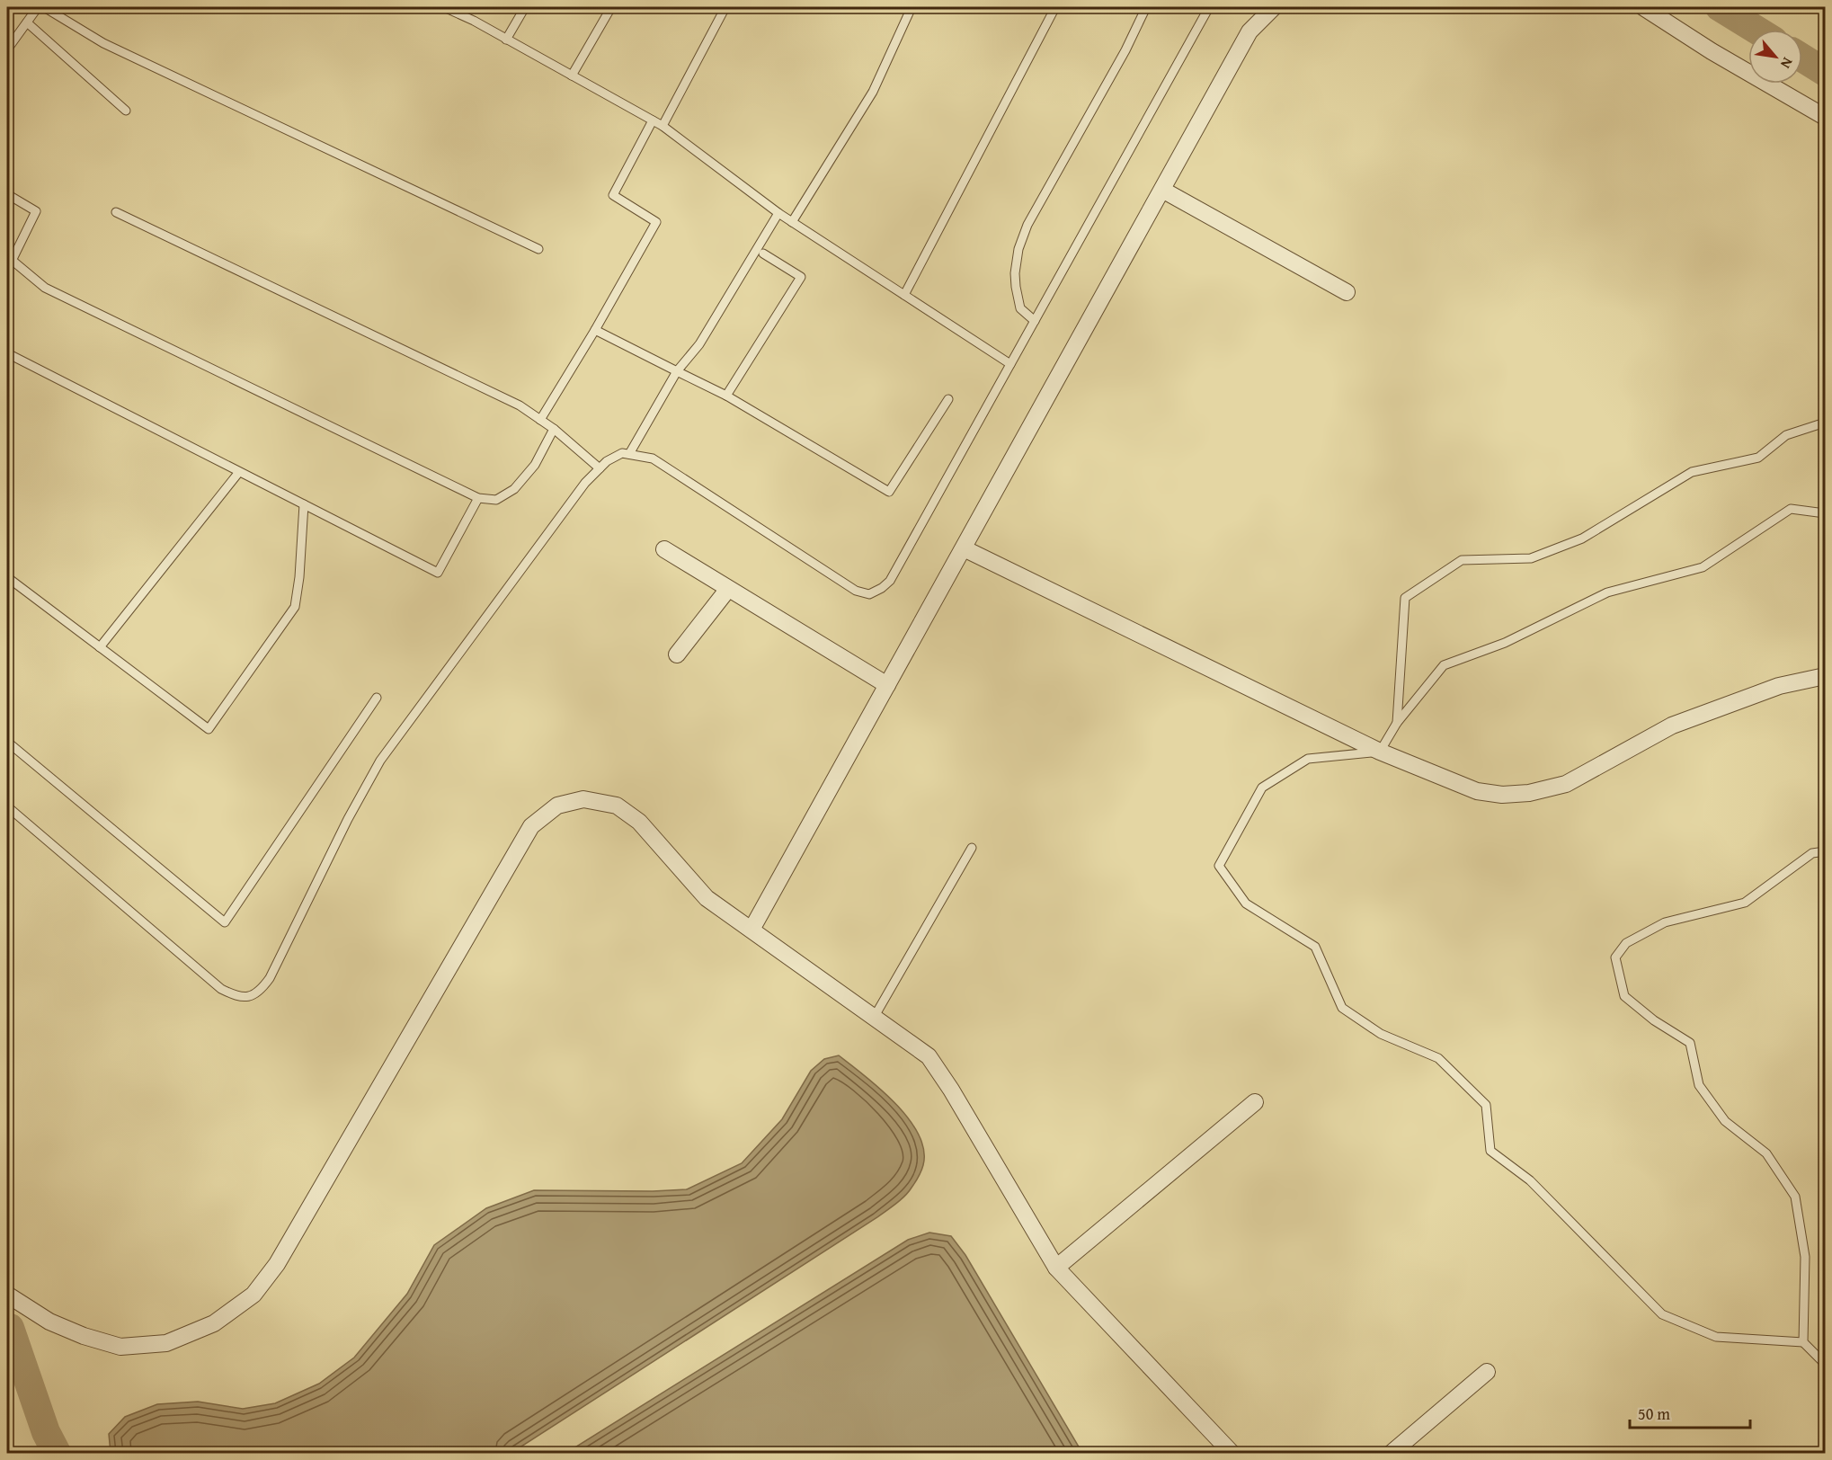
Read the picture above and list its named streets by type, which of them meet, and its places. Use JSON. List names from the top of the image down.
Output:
{
  "scale_bar": "50 m",
  "north": "bottom right"
}
